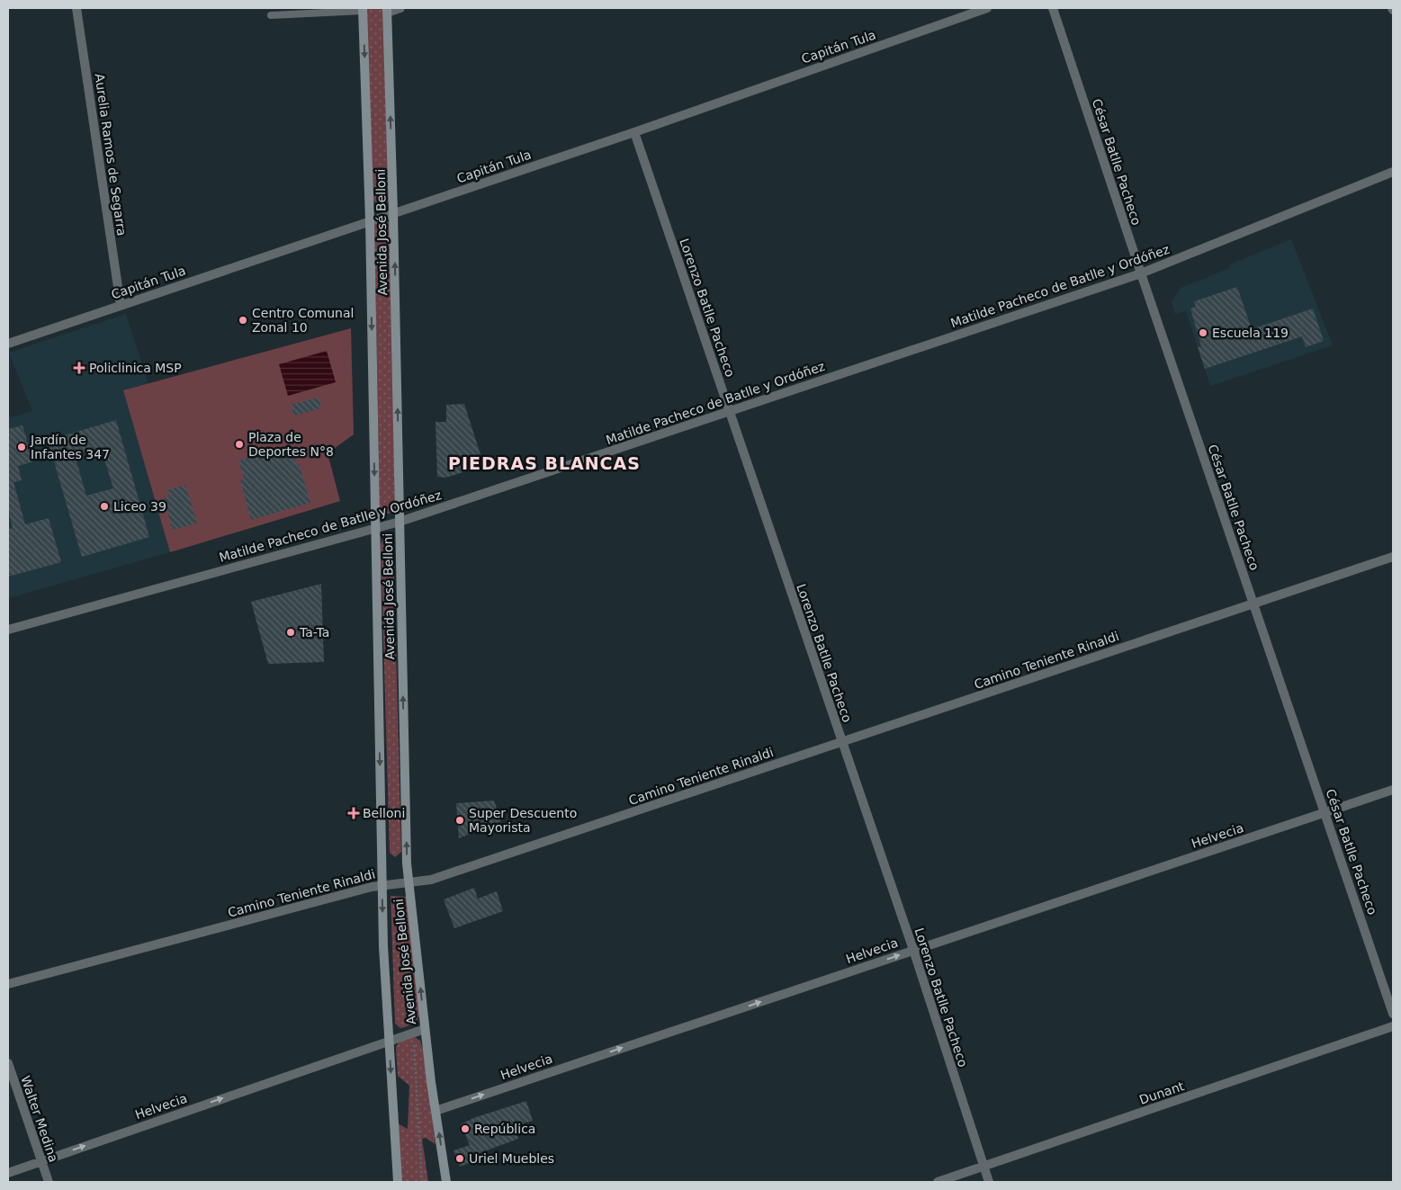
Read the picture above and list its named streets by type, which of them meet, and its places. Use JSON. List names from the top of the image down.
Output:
{
  "streets": {
    "main road": ["Avenida José Belloni"],
    "street": [
      "Capitán Tula",
      "Aurelia Ramos de Segarra",
      "César Batlle Pacheco",
      "Matilde Pacheco de Batlle y Ordóñez",
      "Lorenzo Batlle Pacheco",
      "Camino Teniente Rinaldi",
      "Helvecia",
      "Dunant",
      "Walter Medina"
    ]
  },
  "crossings": [
    ["Capitán Tula", "Aurelia Ramos de Segarra"],
    ["Capitán Tula", "Avenida José Belloni"],
    ["Capitán Tula", "Lorenzo Batlle Pacheco"],
    ["César Batlle Pacheco", "Matilde Pacheco de Batlle y Ordóñez"],
    ["César Batlle Pacheco", "Camino Teniente Rinaldi"],
    ["César Batlle Pacheco", "Helvecia"],
    ["Avenida José Belloni", "Matilde Pacheco de Batlle y Ordóñez"],
    ["Avenida José Belloni", "Camino Teniente Rinaldi"],
    ["Avenida José Belloni", "Helvecia"],
    ["Matilde Pacheco de Batlle y Ordóñez", "Lorenzo Batlle Pacheco"],
    ["Lorenzo Batlle Pacheco", "Camino Teniente Rinaldi"],
    ["Lorenzo Batlle Pacheco", "Helvecia"],
    ["Lorenzo Batlle Pacheco", "Dunant"],
    ["Helvecia", "Walter Medina"]
  ],
  "one_way": ["Helvecia"],
  "districts": ["PIEDRAS BLANCAS"],
  "places": {
    "other": [
      "Centro Comunal Zonal 10",
      "Escuela 119",
      "Plaza de Deportes N°8",
      "Jardín de Infantes 347",
      "Liceo 39",
      "Ta-Ta",
      "Super Descuento Mayorista",
      "República",
      "Uriel Muebles"
    ],
    "health": ["Policlinica MSP", "Belloni"]
  }
}
